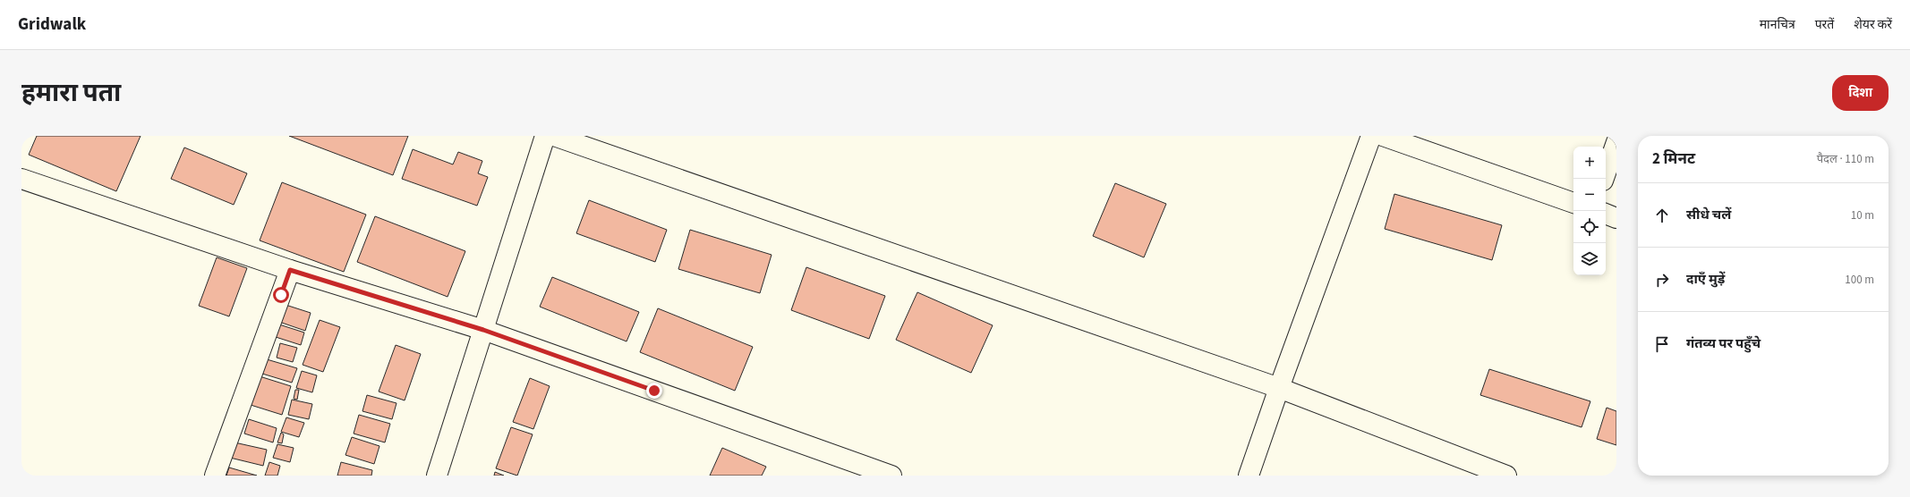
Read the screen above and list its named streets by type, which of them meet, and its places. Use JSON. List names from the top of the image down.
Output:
{
  "page": {
    "header": "Gridwalk",
    "nav": ["मानचित्र", "परतें", "शेयर करें"],
    "title": "हमारा पता",
    "buttons": "दिशा",
    "heading": ["2 मिनट", "पैदल · 110 m"],
    "map_buttons": ["+", "−"],
    "list": [
      ["सीधे चलें", "10 m"],
      ["दाएँ मुड़ें", "100 m"],
      "गंतव्य पर पहुँचे"
    ]
  }
}
